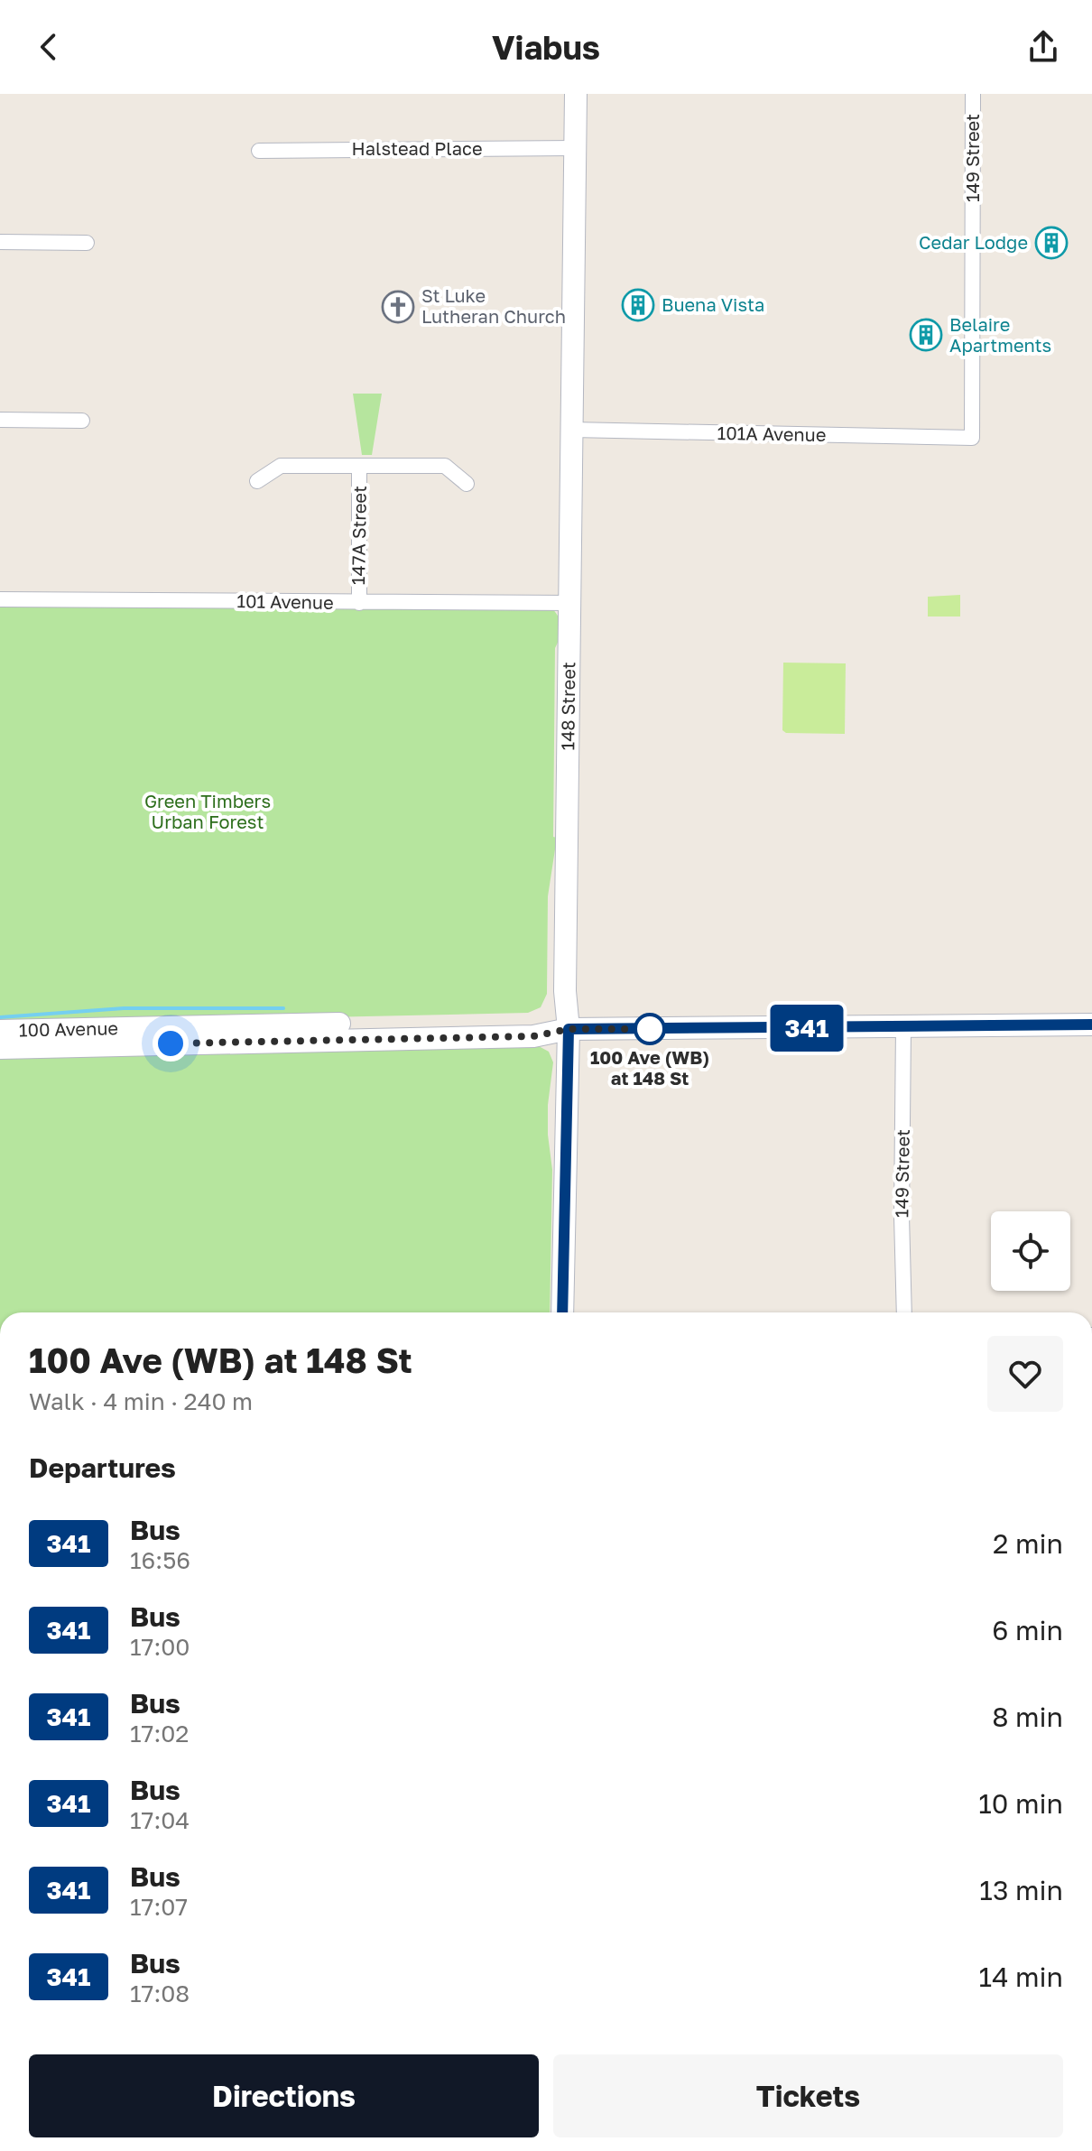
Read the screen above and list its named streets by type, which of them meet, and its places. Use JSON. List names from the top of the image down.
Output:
{
  "streets": {
    "main road": ["148 Street", "100 Avenue"],
    "street": [
      "Halstead Place",
      "149 Street",
      "101A Avenue",
      "147A Street",
      "101 Avenue"
    ]
  },
  "crossings": [
    ["Halstead Place", "148 Street"],
    ["149 Street", "101A Avenue"],
    ["149 Street", "100 Avenue"],
    ["101A Avenue", "148 Street"],
    ["147A Street", "101 Avenue"],
    ["101 Avenue", "148 Street"],
    ["148 Street", "100 Avenue"]
  ],
  "parks": ["Green Timbers Urban Forest"],
  "places": {
    "building": ["Cedar Lodge", "Buena Vista", "Belaire Apartments"],
    "church": ["St Luke Lutheran Church"],
    "other": ["100 Ave (WB) at 148 St"]
  },
  "lines": ["bus line 341"],
  "page": {
    "header": "Viabus",
    "on_map": "341",
    "heading": [
      ["100 Ave (WB) at 148 St", "Walk · 4 min · 240 m"],
      "Departures"
    ],
    "list": [
      {
        "mark": "341",
        "name": "Bus",
        "note": "16:56",
        "value": "2 min"
      },
      {
        "mark": "341",
        "name": "Bus",
        "note": "17:00",
        "value": "6 min"
      },
      {
        "mark": "341",
        "name": "Bus",
        "note": "17:02",
        "value": "8 min"
      },
      {
        "mark": "341",
        "name": "Bus",
        "note": "17:04",
        "value": "10 min"
      },
      {
        "mark": "341",
        "name": "Bus",
        "note": "17:07",
        "value": "13 min"
      },
      {
        "mark": "341",
        "name": "Bus",
        "note": "17:08",
        "value": "14 min"
      }
    ],
    "buttons": ["Directions", "Tickets"]
  }
}
